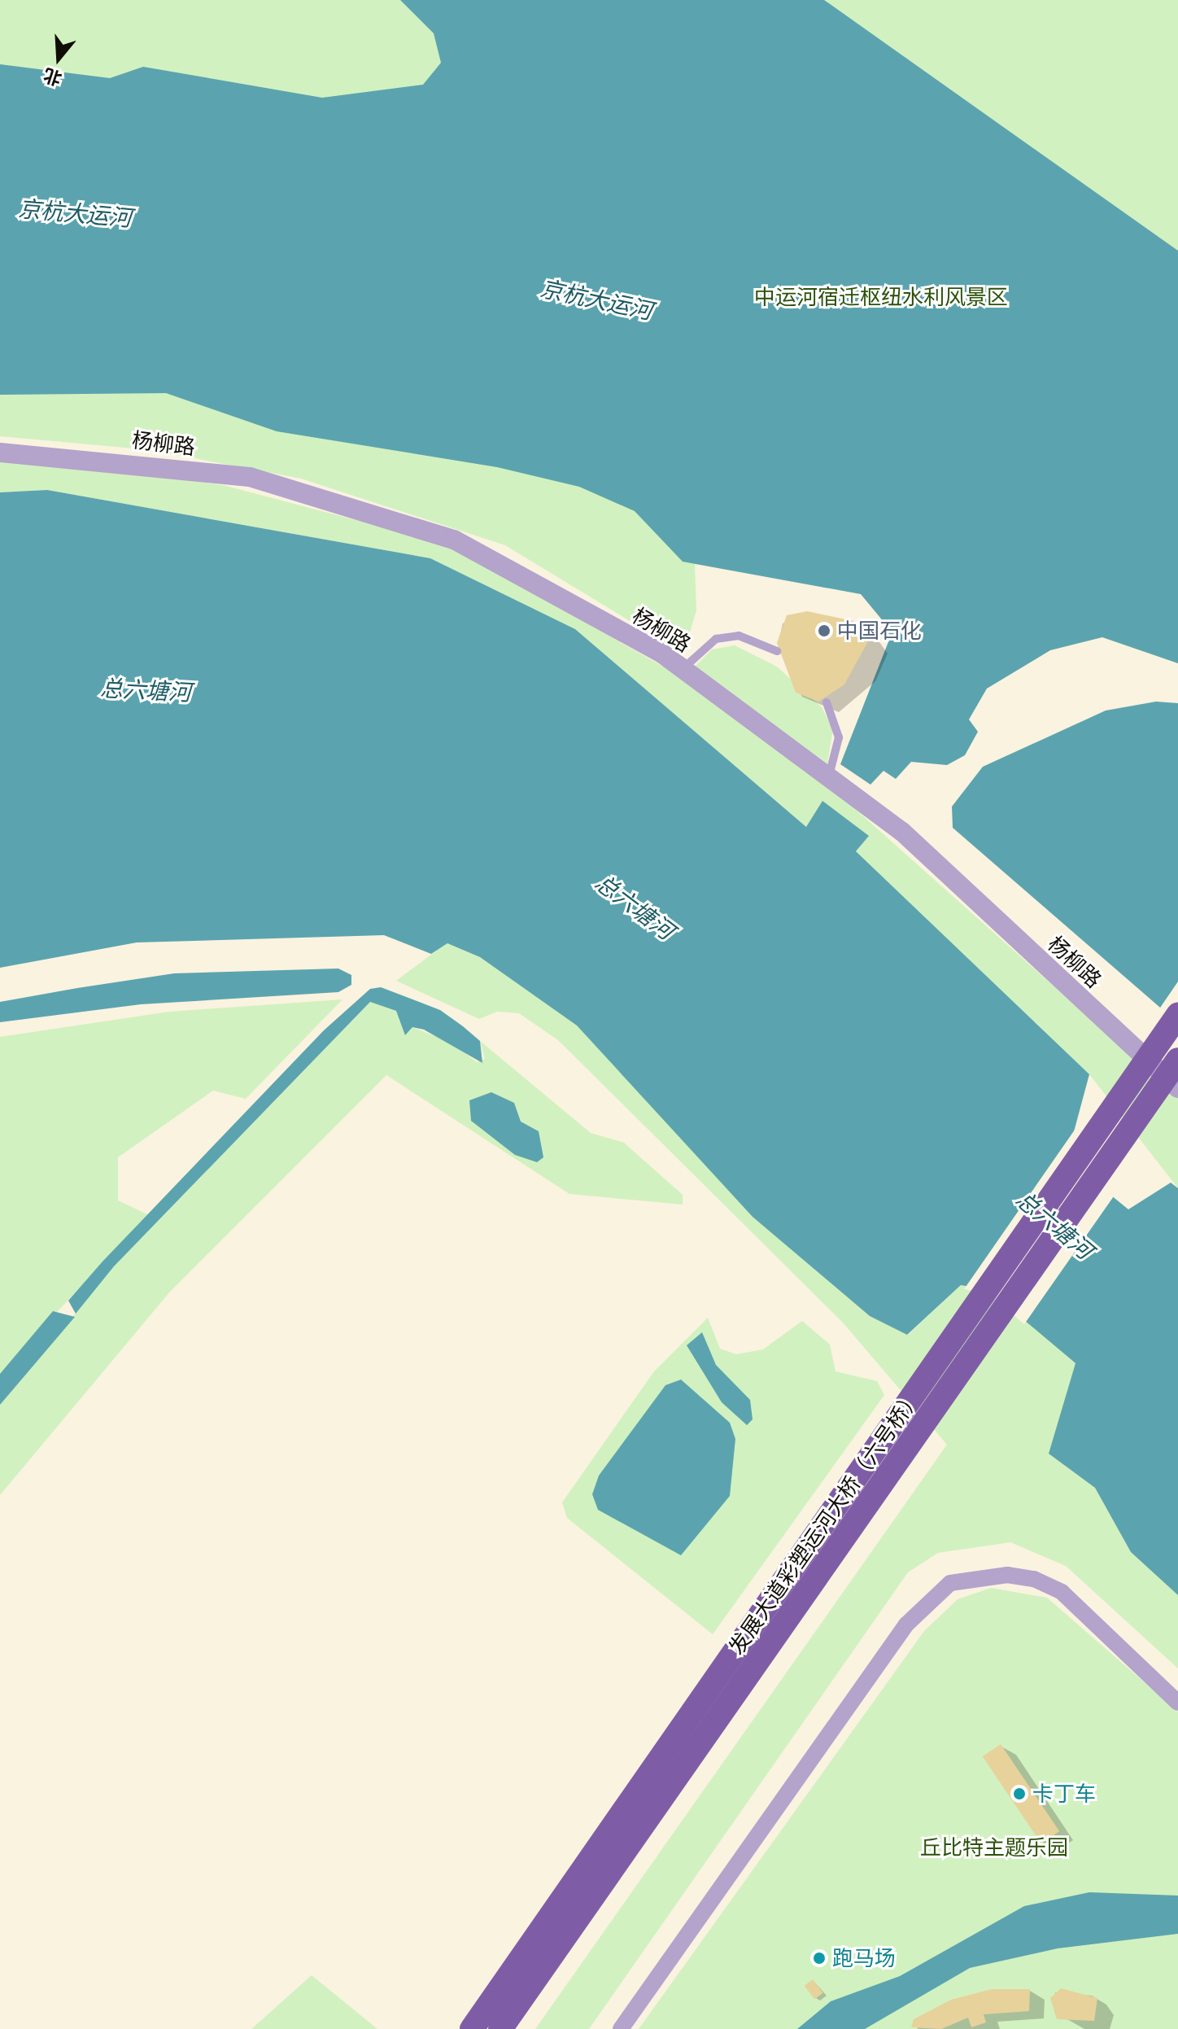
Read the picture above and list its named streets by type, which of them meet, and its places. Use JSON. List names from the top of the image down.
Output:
{
  "streets": {
    "main road": ["发展大道彩塑运河大桥（六号桥）"],
    "street": ["杨柳路"]
  },
  "water": ["京杭大运河", "总六塘河"],
  "parks": ["中运河宿迁枢纽水利风景区", "丘比特主题乐园"],
  "places": ["中国石化", "卡丁车", "跑马场"],
  "north": "bottom"
}
